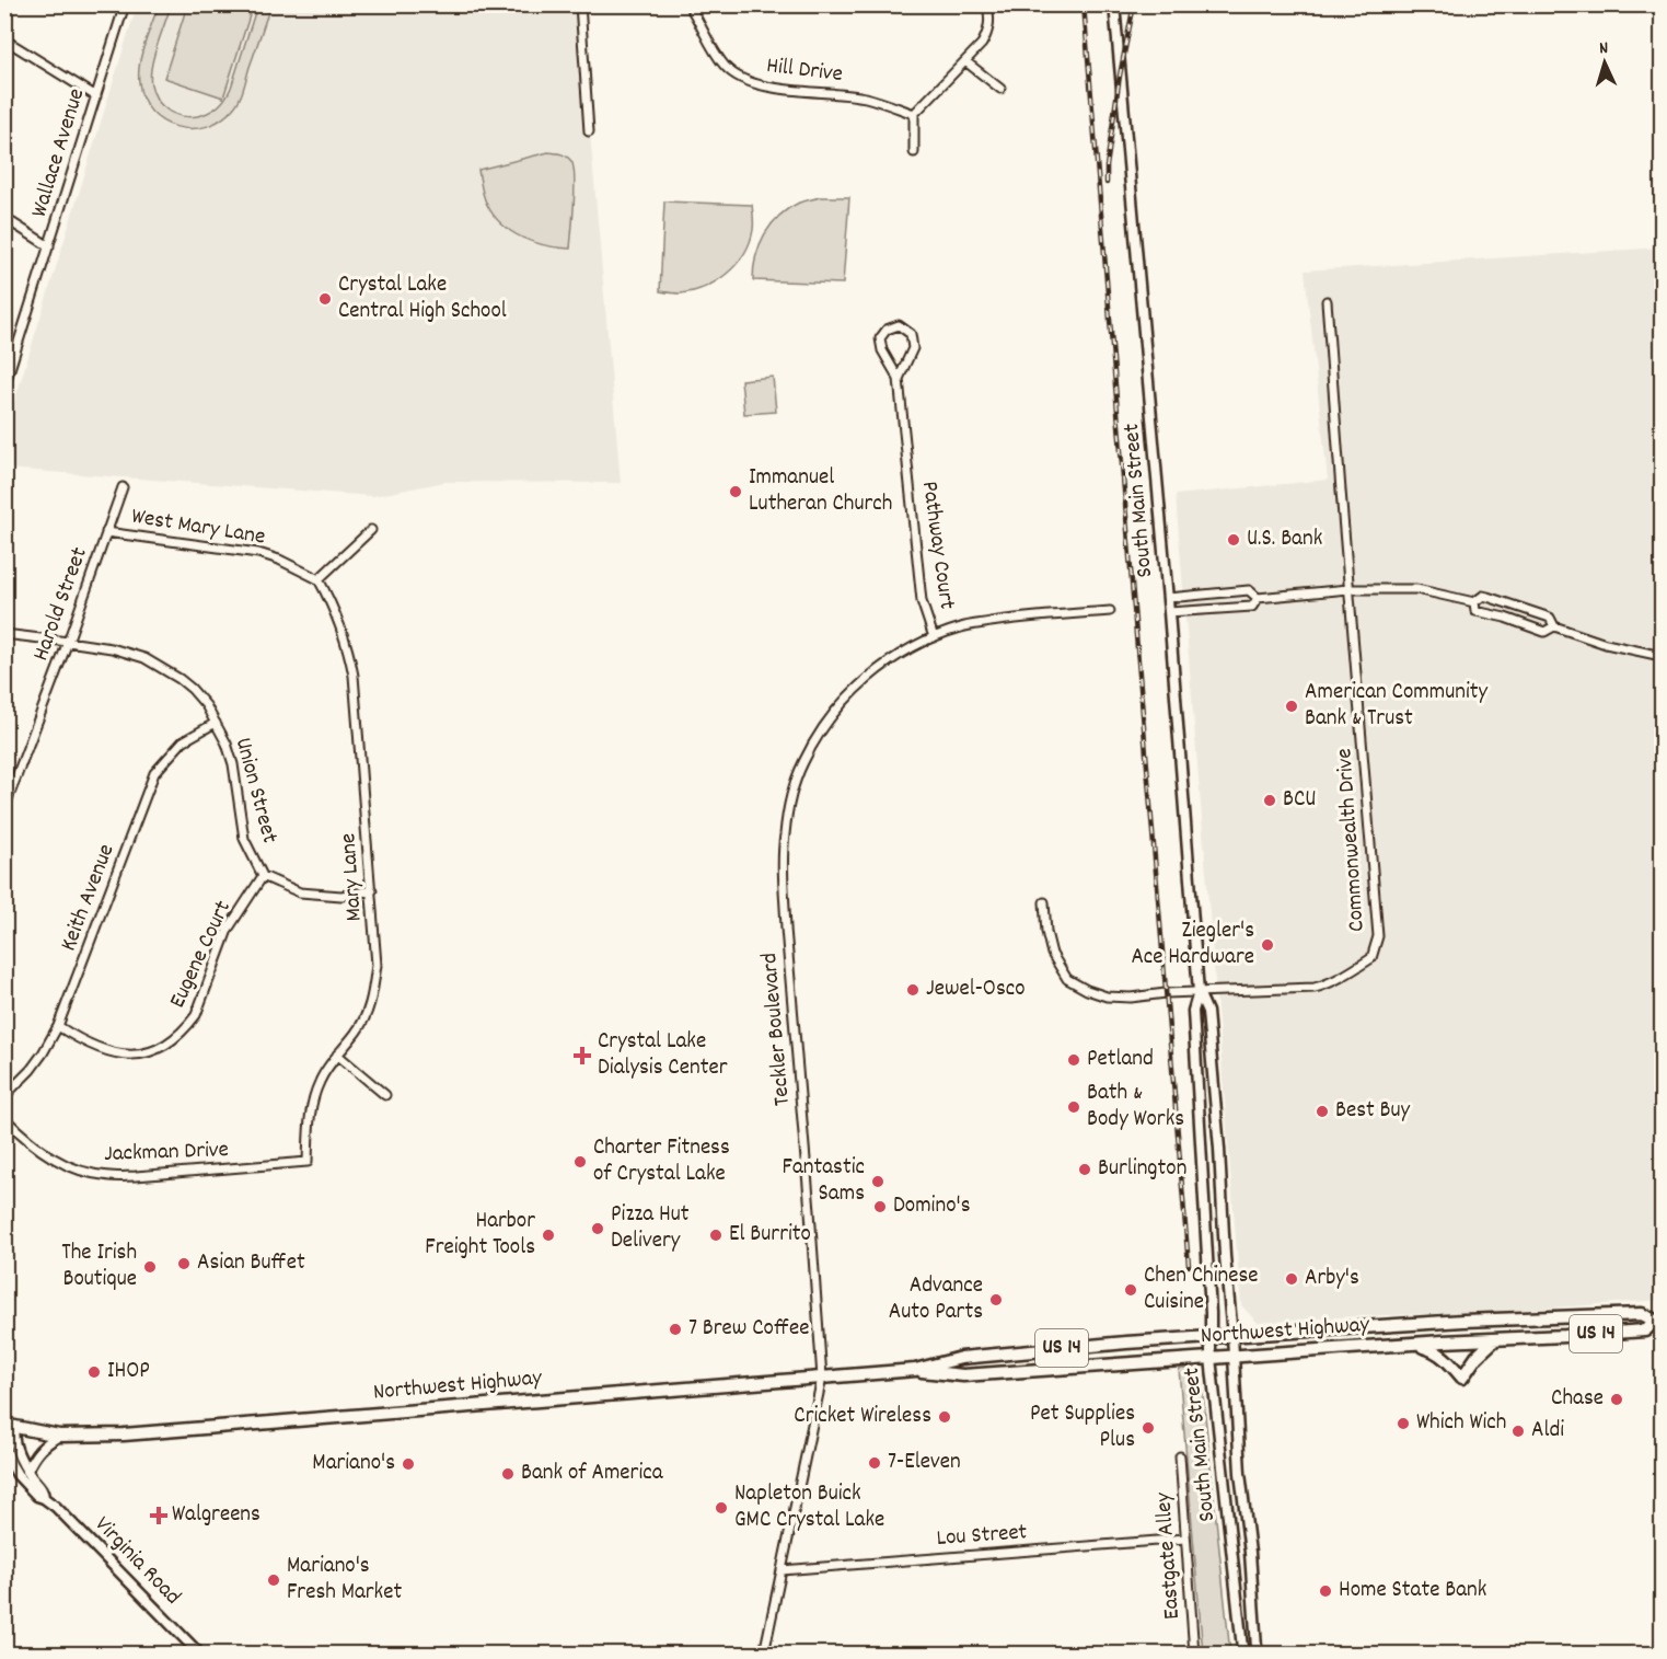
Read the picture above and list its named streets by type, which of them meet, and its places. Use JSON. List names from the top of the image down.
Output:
{
  "streets": {
    "main road": ["Northwest Highway", "US 14"],
    "street": [
      "Hill Drive",
      "Wallace Avenue",
      "South Main Street",
      "West Mary Lane",
      "Pathway Court",
      "Harold Street",
      "Union Street",
      "Commonwealth Drive",
      "Mary Lane",
      "Keith Avenue",
      "Eugene Court",
      "Teckler Boulevard",
      "Jackman Drive",
      "Lou Street",
      "Eastgate Alley",
      "Virginia Road"
    ]
  },
  "crossings": [
    ["South Main Street", "Commonwealth Drive"],
    ["South Main Street", "Northwest Highway"],
    ["West Mary Lane", "Harold Street"],
    ["West Mary Lane", "Mary Lane"],
    ["Pathway Court", "Teckler Boulevard"],
    ["Harold Street", "Union Street"],
    ["Union Street", "Mary Lane"],
    ["Union Street", "Keith Avenue"],
    ["Union Street", "Eugene Court"],
    ["Mary Lane", "Jackman Drive"],
    ["Keith Avenue", "Eugene Court"],
    ["Teckler Boulevard", "Northwest Highway"],
    ["Teckler Boulevard", "Lou Street"],
    ["Northwest Highway", "Virginia Road"],
    ["Lou Street", "Eastgate Alley"]
  ],
  "places": {
    "other": [
      "Crystal Lake Central High School",
      "Immanuel Lutheran Church",
      "U.S. Bank",
      "American Community Bank & Trust",
      "BCU",
      "Ziegler's Ace Hardware",
      "Jewel-Osco",
      "Petland",
      "Bath & Body Works",
      "Best Buy",
      "Charter Fitness of Crystal Lake",
      "Burlington",
      "Fantastic Sams",
      "Domino's",
      "Pizza Hut Delivery",
      "Harbor Freight Tools",
      "El Burrito",
      "Asian Buffet",
      "The Irish Boutique",
      "Arby's",
      "Chen Chinese Cuisine",
      "Advance Auto Parts",
      "7 Brew Coffee",
      "IHOP",
      "Chase",
      "Cricket Wireless",
      "Which Wich",
      "Pet Supplies Plus",
      "Aldi",
      "7-Eleven",
      "Mariano's",
      "Bank of America",
      "Napleton Buick GMC Crystal Lake",
      "Mariano's Fresh Market",
      "Home State Bank"
    ],
    "health": ["Crystal Lake Dialysis Center", "Walgreens"]
  },
  "north": "top"
}
